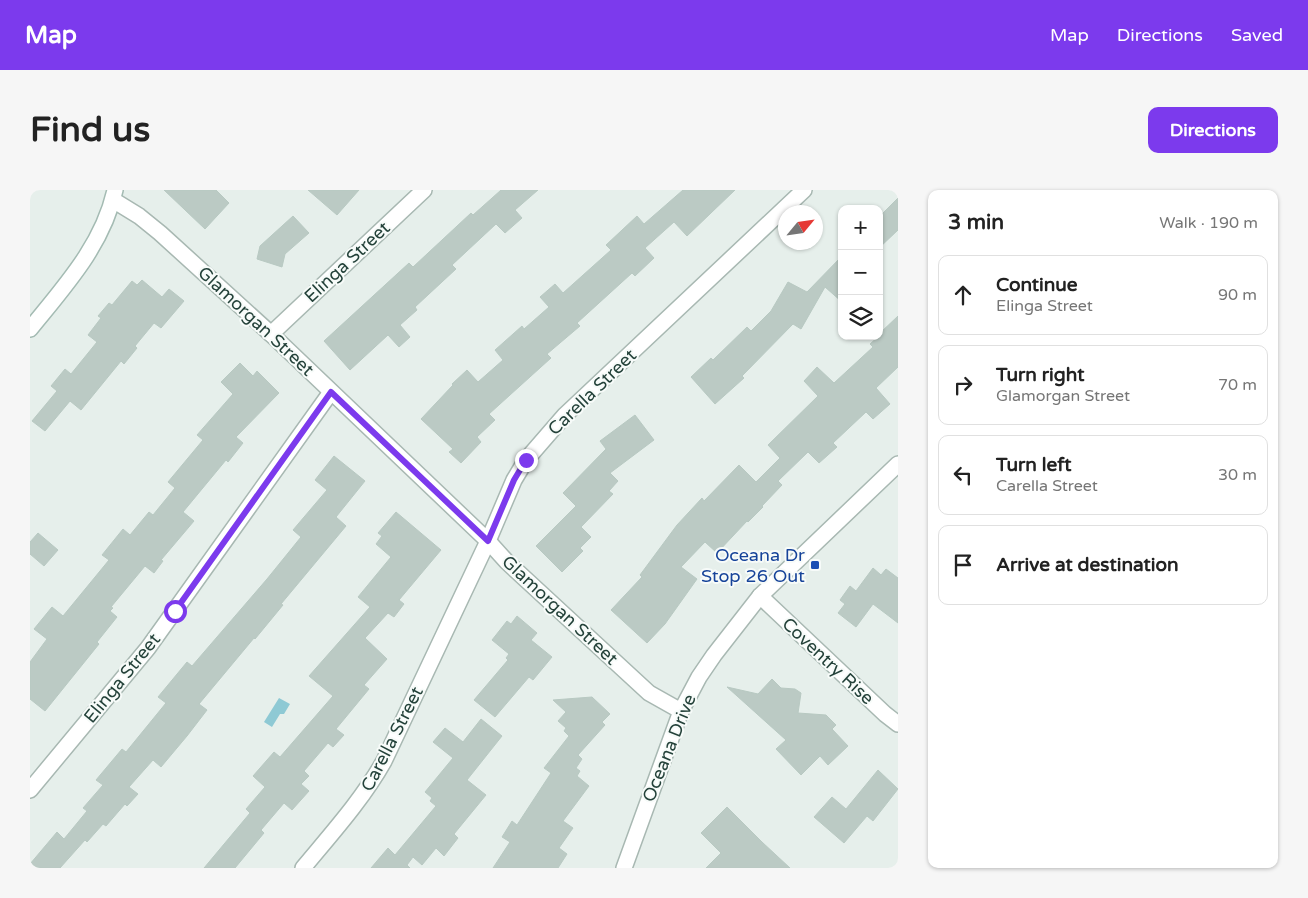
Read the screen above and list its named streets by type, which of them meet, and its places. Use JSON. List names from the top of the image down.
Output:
{
  "streets": {
    "street": [
      "Elinga Street",
      "Glamorgan Street",
      "Carella Street",
      "Coventry Rise",
      "Oceana Drive"
    ]
  },
  "crossings": [
    ["Elinga Street", "Glamorgan Street"],
    ["Glamorgan Street", "Carella Street"],
    ["Glamorgan Street", "Oceana Drive"],
    ["Coventry Rise", "Oceana Drive"]
  ],
  "places": {
    "transit": ["Oceana Dr Stop 26 Out"]
  },
  "north": "top right",
  "page": {
    "header": "Map",
    "nav": ["Map", "Directions", "Saved"],
    "buttons": "Directions",
    "title": "Find us",
    "heading": ["3 min", "Walk · 190 m"],
    "map_buttons": ["+", "−"],
    "list": [
      ["Continue", "Elinga Street", "90 m"],
      ["Turn right", "Glamorgan Street", "70 m"],
      ["Turn left", "Carella Street", "30 m"],
      "Arrive at destination"
    ]
  }
}
